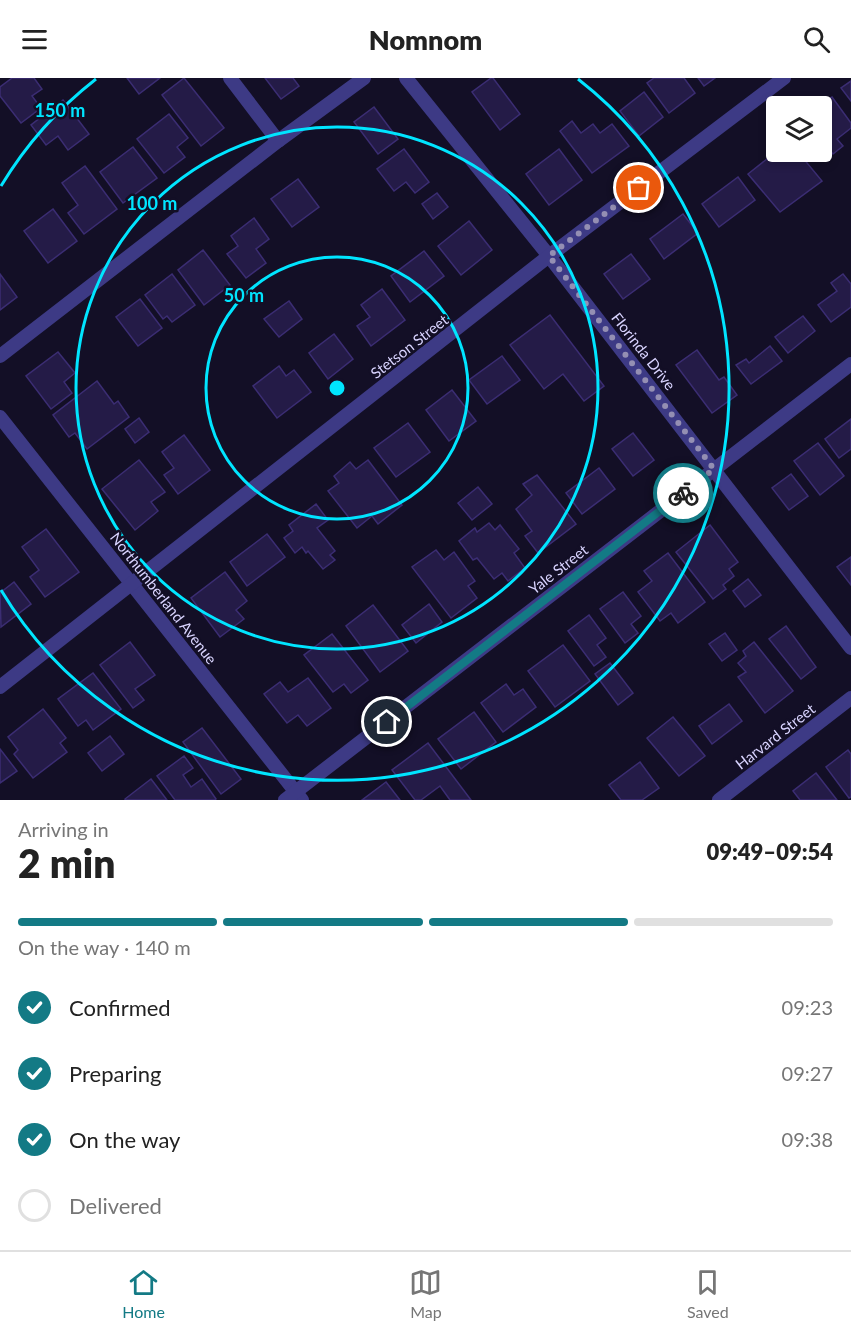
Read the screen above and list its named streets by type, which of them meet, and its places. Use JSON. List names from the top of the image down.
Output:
{
  "streets": {
    "street": [
      "Stetson Street",
      "Florinda Drive",
      "Yale Street",
      "Northumberland Avenue",
      "Harvard Street"
    ]
  },
  "crossings": [
    ["Stetson Street", "Florinda Drive"],
    ["Stetson Street", "Northumberland Avenue"],
    ["Florinda Drive", "Yale Street"],
    ["Yale Street", "Northumberland Avenue"]
  ],
  "page": {
    "header": "Nomnom",
    "heading": ["2 min", "Arriving in", "09:49–09:54"],
    "bar": "On the way · 140 m",
    "list": [
      ["Confirmed", "09:23"],
      ["Preparing", "09:27"],
      ["On the way", "09:38"],
      "Delivered"
    ],
    "tabs": ["Home", "Map", "Saved"]
  },
  "rings": ["150 m", "100 m", "50 m"]
}
